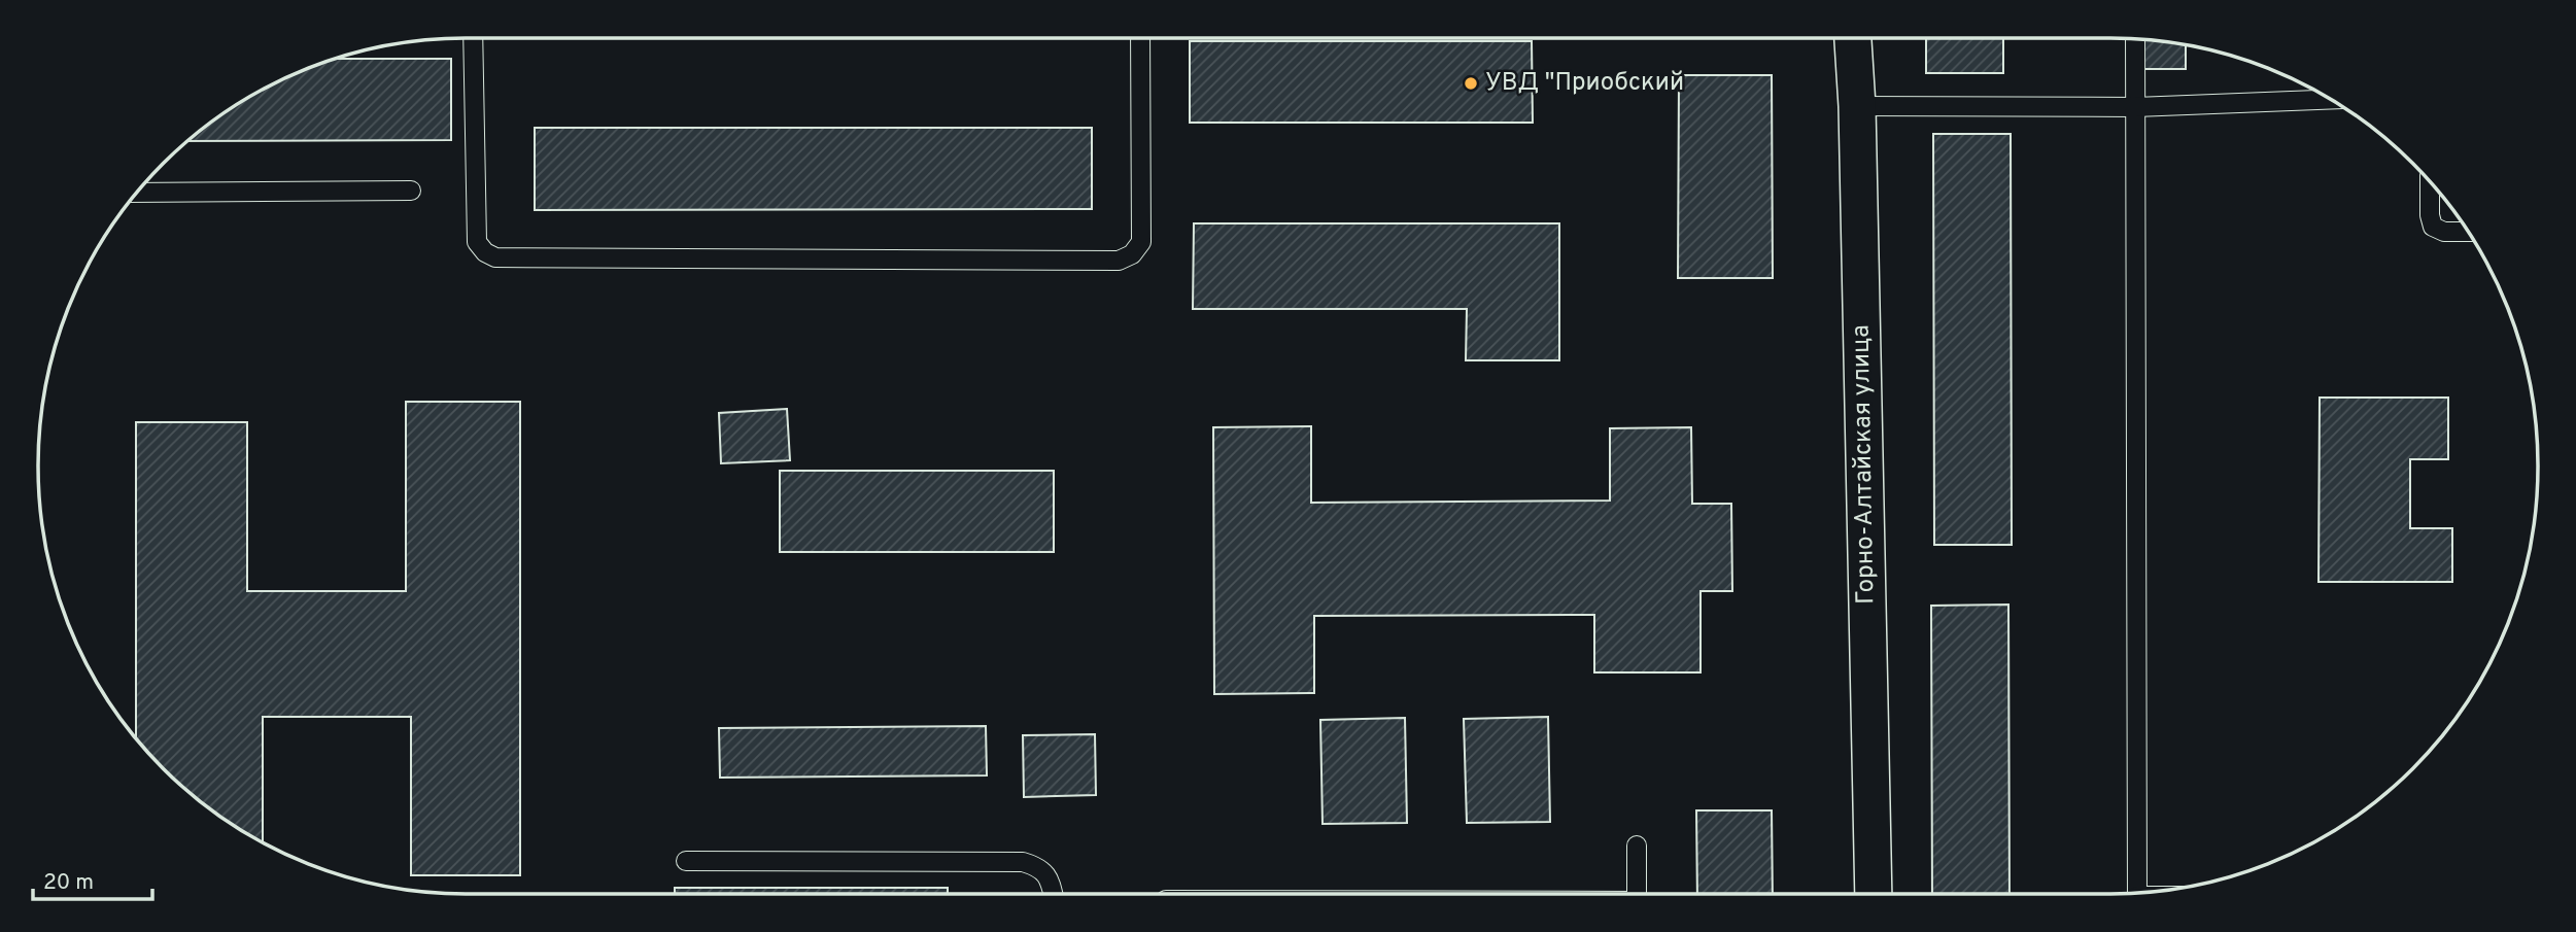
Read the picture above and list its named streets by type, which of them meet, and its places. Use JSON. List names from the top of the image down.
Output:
{
  "streets": {
    "street": ["Горно-Алтайская улица"]
  },
  "places": ["УВД \"Приобский"],
  "scale_bar": "20 m"
}
